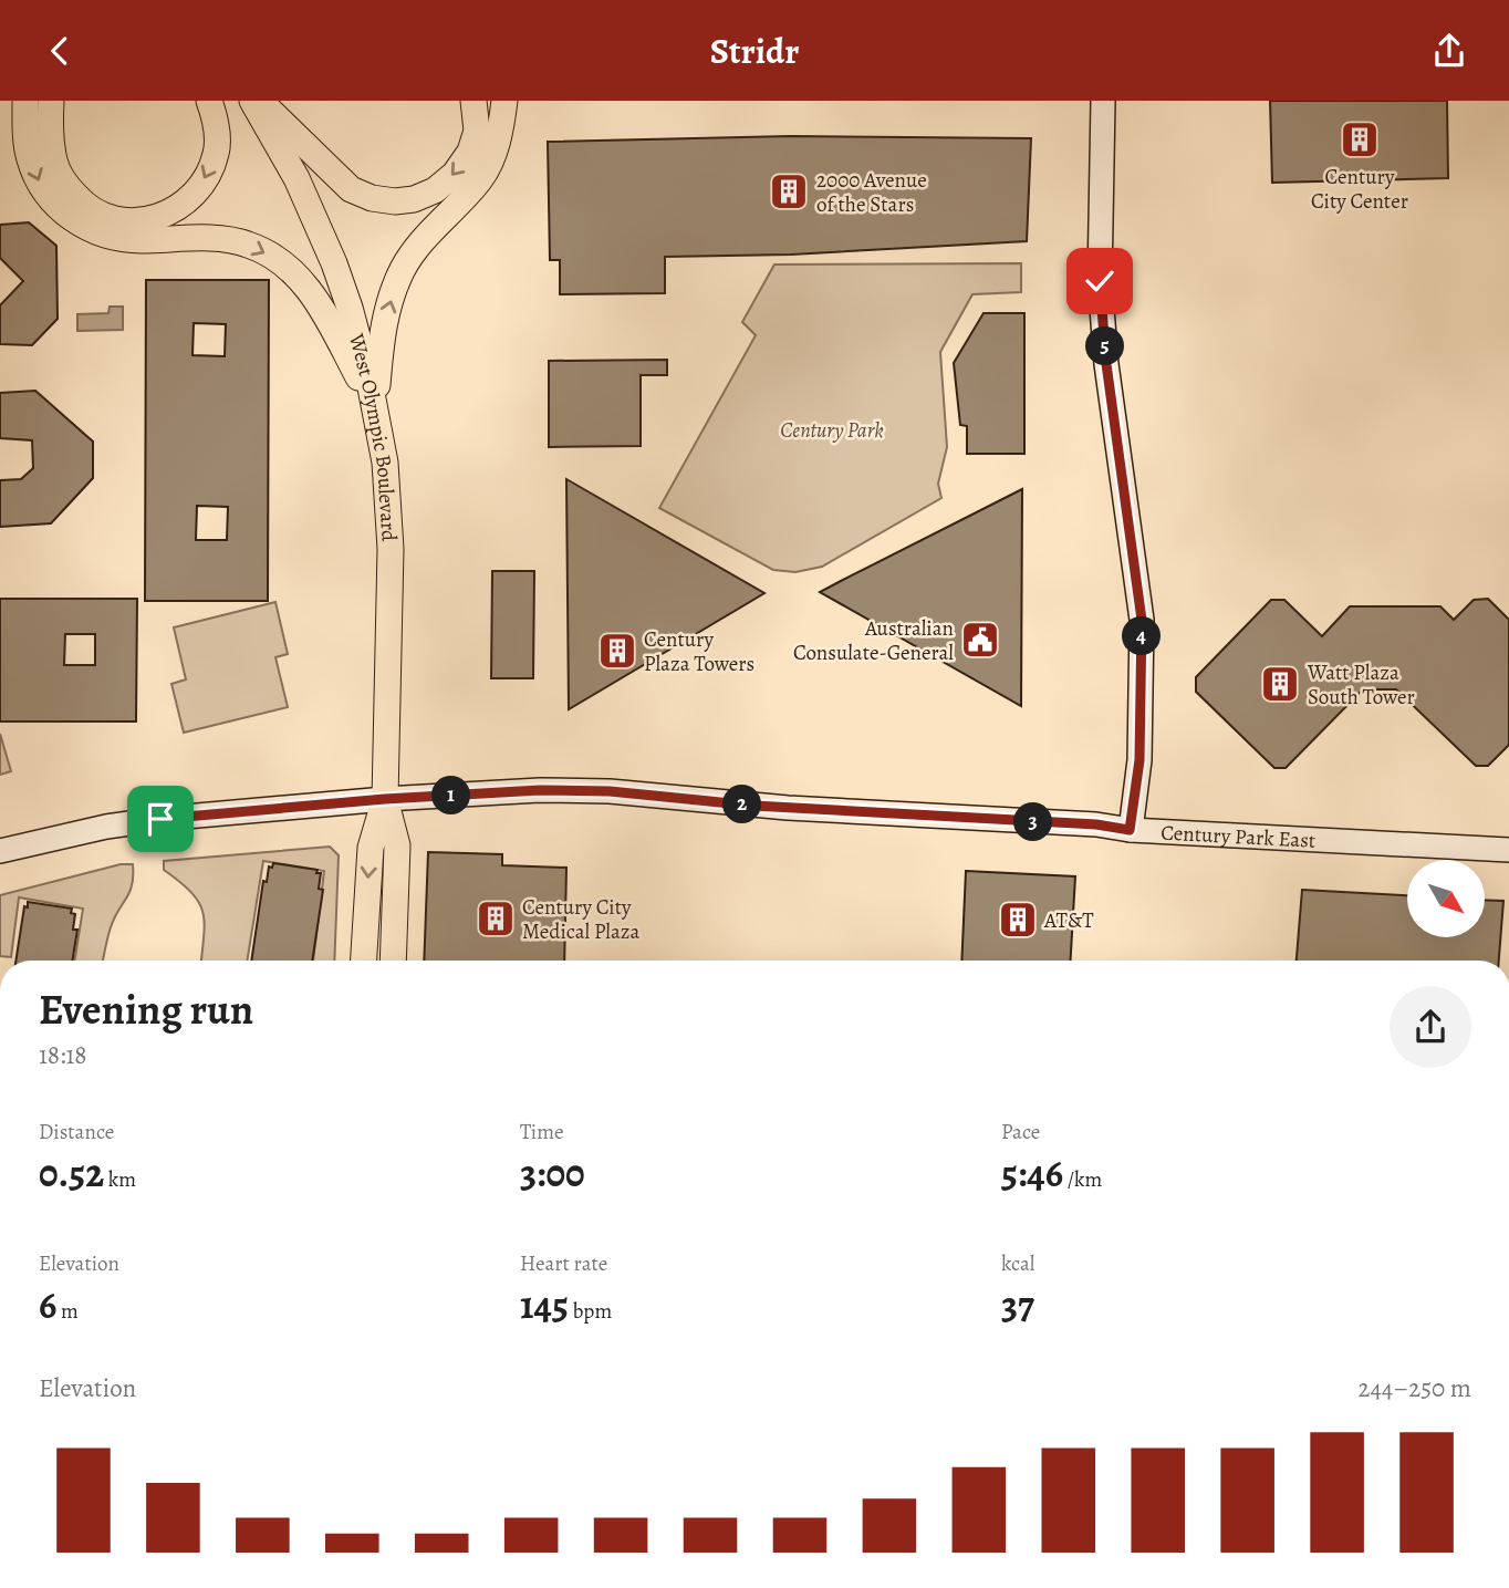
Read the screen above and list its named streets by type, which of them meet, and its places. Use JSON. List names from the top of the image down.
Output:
{
  "streets": {
    "main road": ["West Olympic Boulevard", "Century Park East"]
  },
  "crossings": [
    ["West Olympic Boulevard", "Century Park East"]
  ],
  "parks": ["Century Park"],
  "places": {
    "building": [
      "Century City Center",
      "2000 Avenue of the Stars",
      "Century Plaza Towers",
      "Watt Plaza South Tower",
      "Century City Medical Plaza",
      "AT&T"
    ],
    "public building": ["Australian Consulate-General"]
  },
  "north": "bottom right",
  "page": {
    "header": "Stridr",
    "pins": [
      "5",
      "4",
      "1",
      "2",
      "3"
    ],
    "heading": ["Evening run", "18:18"],
    "stats": [
      ["Distance", "0.52 km"],
      ["Time", "3:00"],
      ["Pace", "5:46 /km"],
      ["Elevation", "6 m"],
      ["Heart rate", "145 bpm"],
      ["kcal", "37"]
    ],
    "chart": ["Elevation", "244–250 m"]
  }
}
